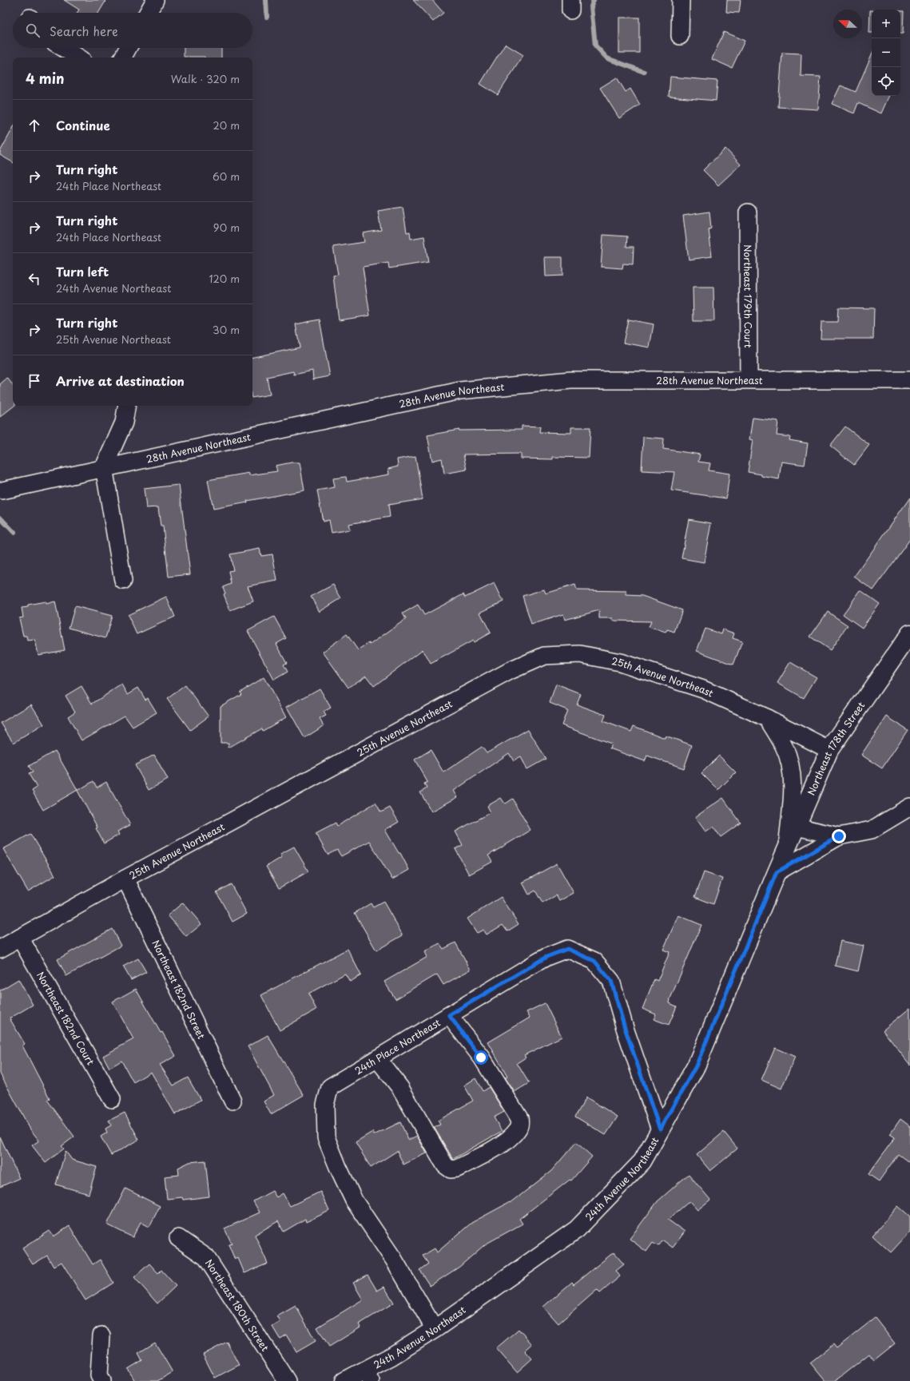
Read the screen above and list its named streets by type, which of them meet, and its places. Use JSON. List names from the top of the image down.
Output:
{
  "streets": {
    "main road": ["Northeast 178th Street", "24th Avenue Northeast"],
    "street": [
      "Northeast 179th Court",
      "28th Avenue Northeast",
      "25th Avenue Northeast",
      "Northeast 182nd Street",
      "Northeast 182nd Court",
      "24th Place Northeast",
      "Northeast 180th Street"
    ]
  },
  "crossings": [
    ["Northeast 179th Court", "28th Avenue Northeast"],
    ["25th Avenue Northeast", "Northeast 178th Street"],
    ["25th Avenue Northeast", "Northeast 182nd Street"],
    ["25th Avenue Northeast", "Northeast 182nd Court"],
    ["Northeast 178th Street", "24th Avenue Northeast"],
    ["24th Place Northeast", "24th Avenue Northeast"]
  ],
  "north": "left",
  "page": {
    "map_buttons": ["+", "−"],
    "search": "Search here",
    "heading": ["4 min", "Walk · 320 m"],
    "list": [
      ["Continue", "20 m"],
      ["Turn right", "24th Place Northeast", "60 m"],
      ["Turn right", "24th Place Northeast", "90 m"],
      ["Turn left", "24th Avenue Northeast", "120 m"],
      ["Turn right", "25th Avenue Northeast", "30 m"],
      "Arrive at destination"
    ]
  }
}
